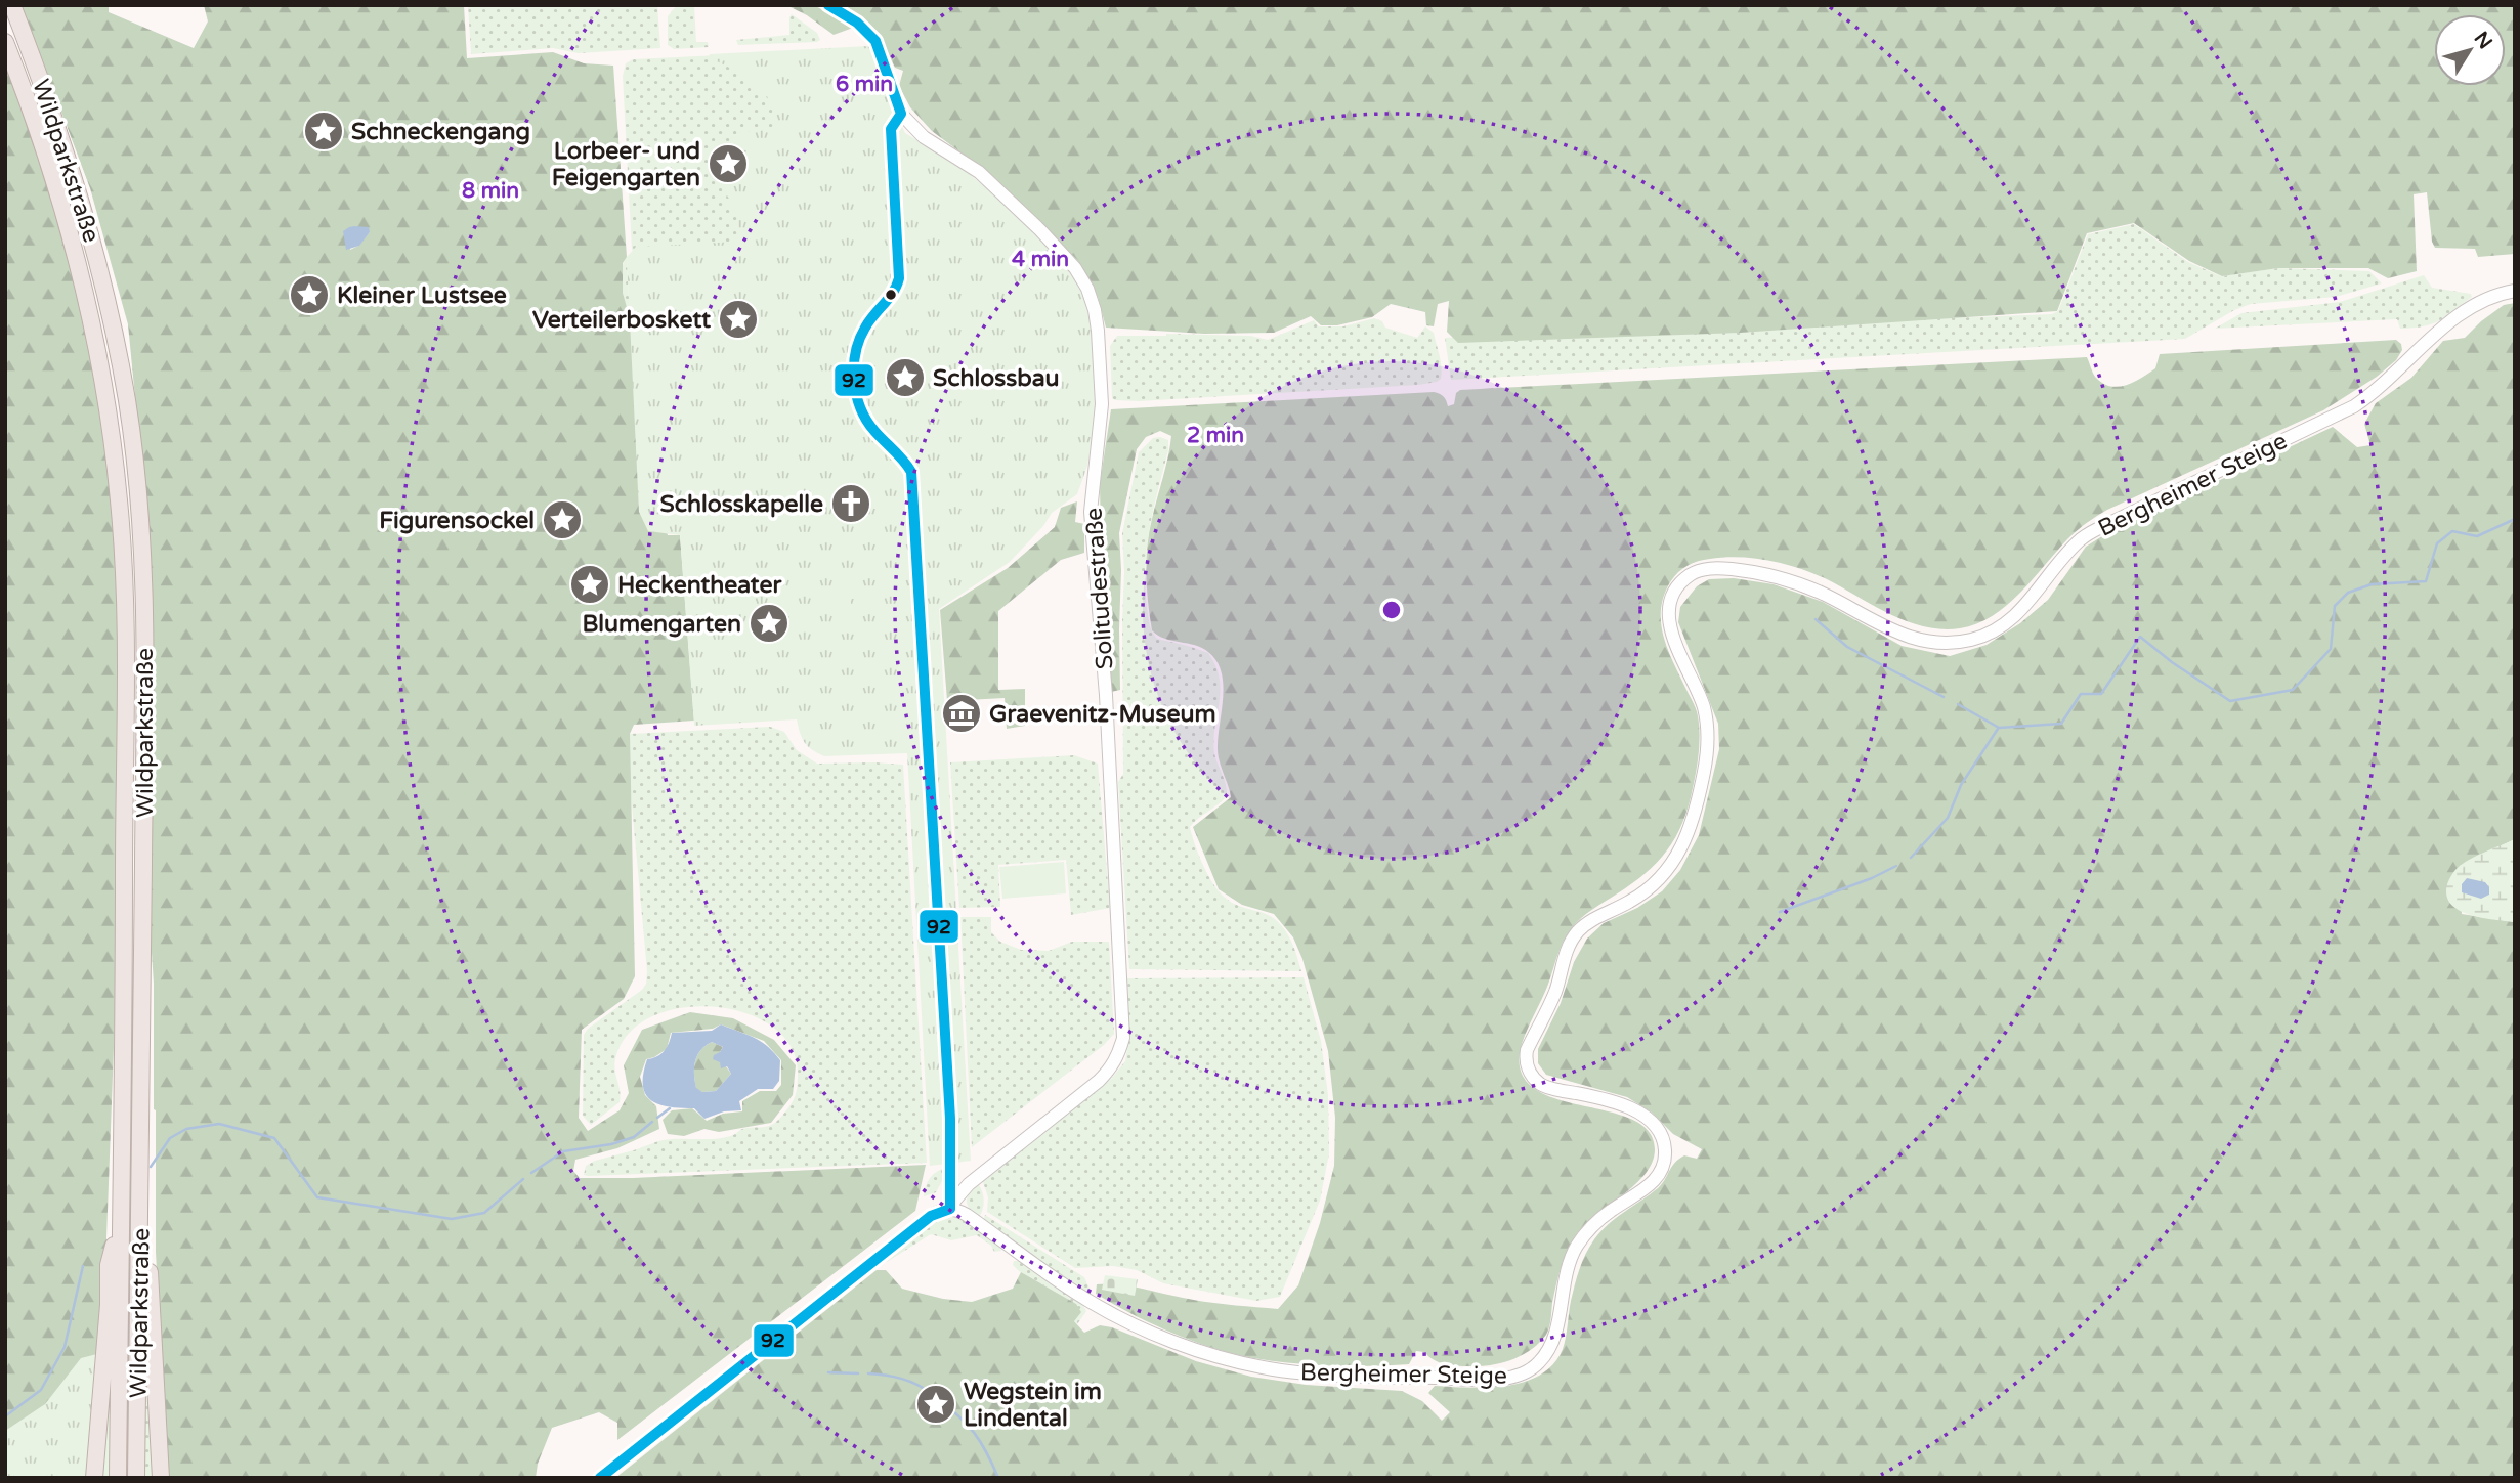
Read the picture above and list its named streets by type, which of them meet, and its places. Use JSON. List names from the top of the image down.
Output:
{
  "streets": {
    "highway": ["Wildparkstraße"],
    "street": ["Bergheimer Steige", "Solitudestraße"]
  },
  "crossings": [
    ["Bergheimer Steige", "Solitudestraße"]
  ],
  "places": {
    "place": [
      "Schneckengang",
      "Lorbeer- und Feigengarten",
      "Kleiner Lustsee",
      "Verteilerboskett",
      "Schlossbau",
      "Figurensockel",
      "Heckentheater",
      "Blumengarten",
      "Wegstein im Lindental"
    ],
    "church": ["Schlosskapelle"],
    "museum": ["Graevenitz-Museum"]
  },
  "lines": ["transit line 92"],
  "north": "top right",
  "rings": [
    "6 min",
    "8 min",
    "4 min",
    "2 min"
  ]
}
